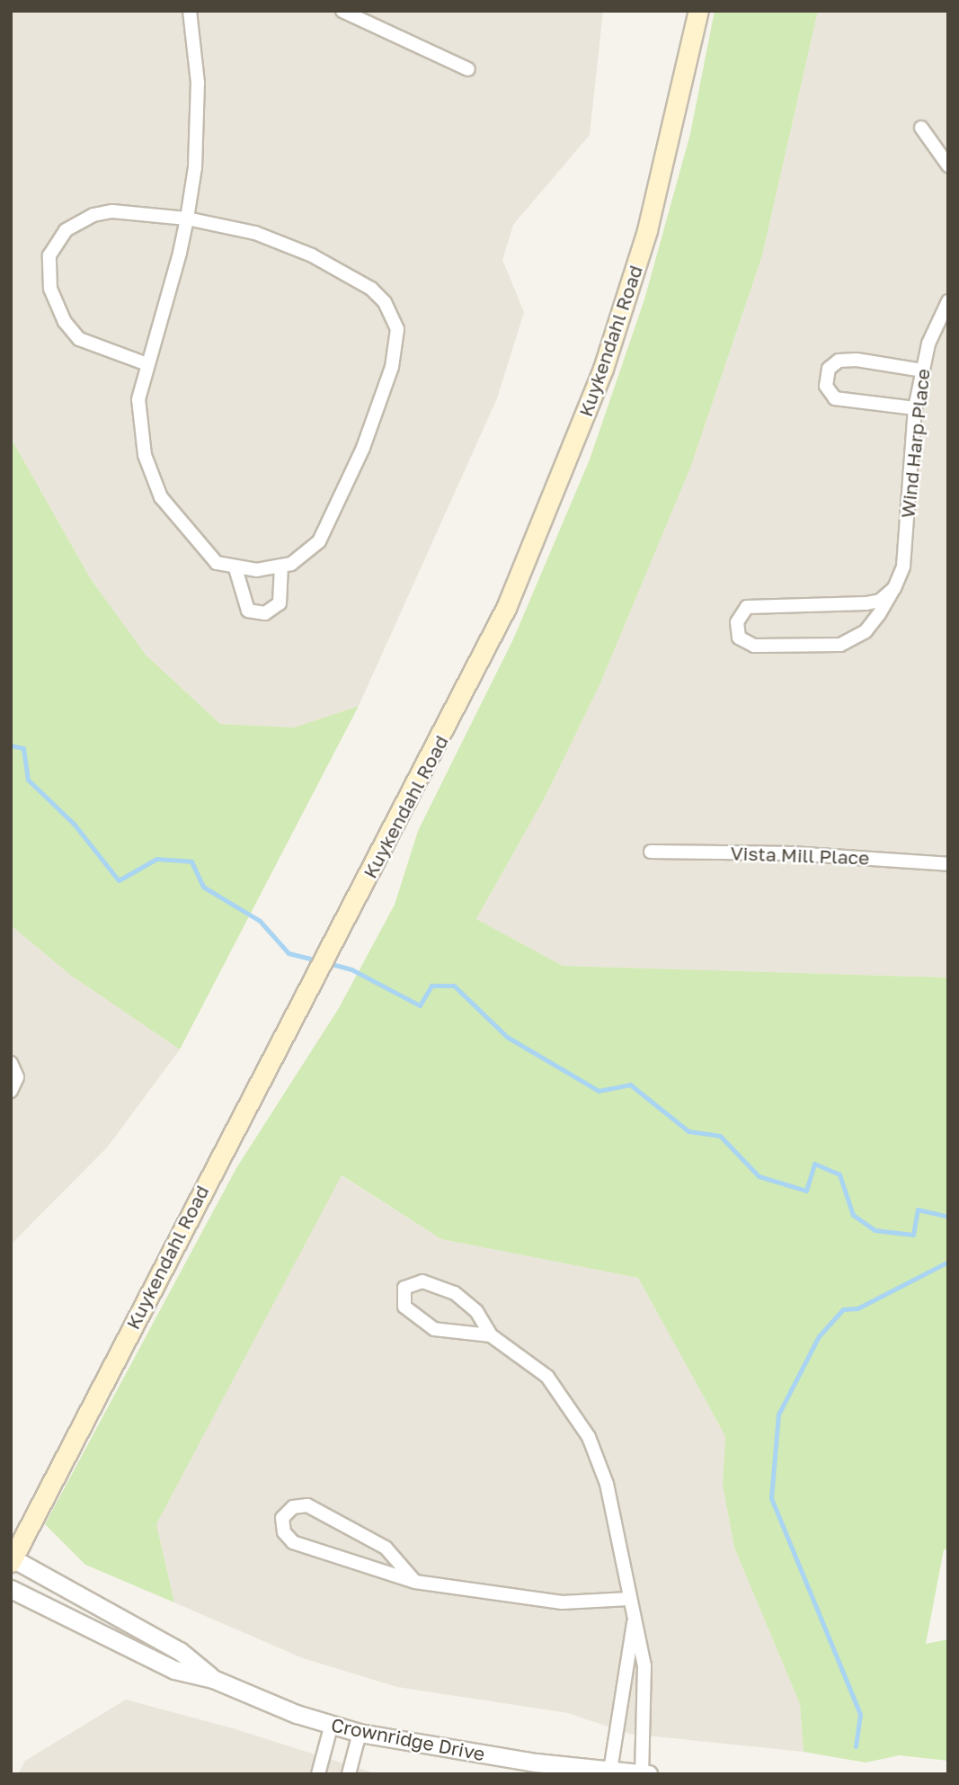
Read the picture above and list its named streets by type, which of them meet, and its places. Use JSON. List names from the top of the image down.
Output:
{
  "streets": {
    "main road": ["Kuykendahl Road"],
    "street": ["Wind Harp Place", "Vista Mill Place", "Crownridge Drive"]
  },
  "crossings": [
    ["Kuykendahl Road", "Crownridge Drive"]
  ]
}
